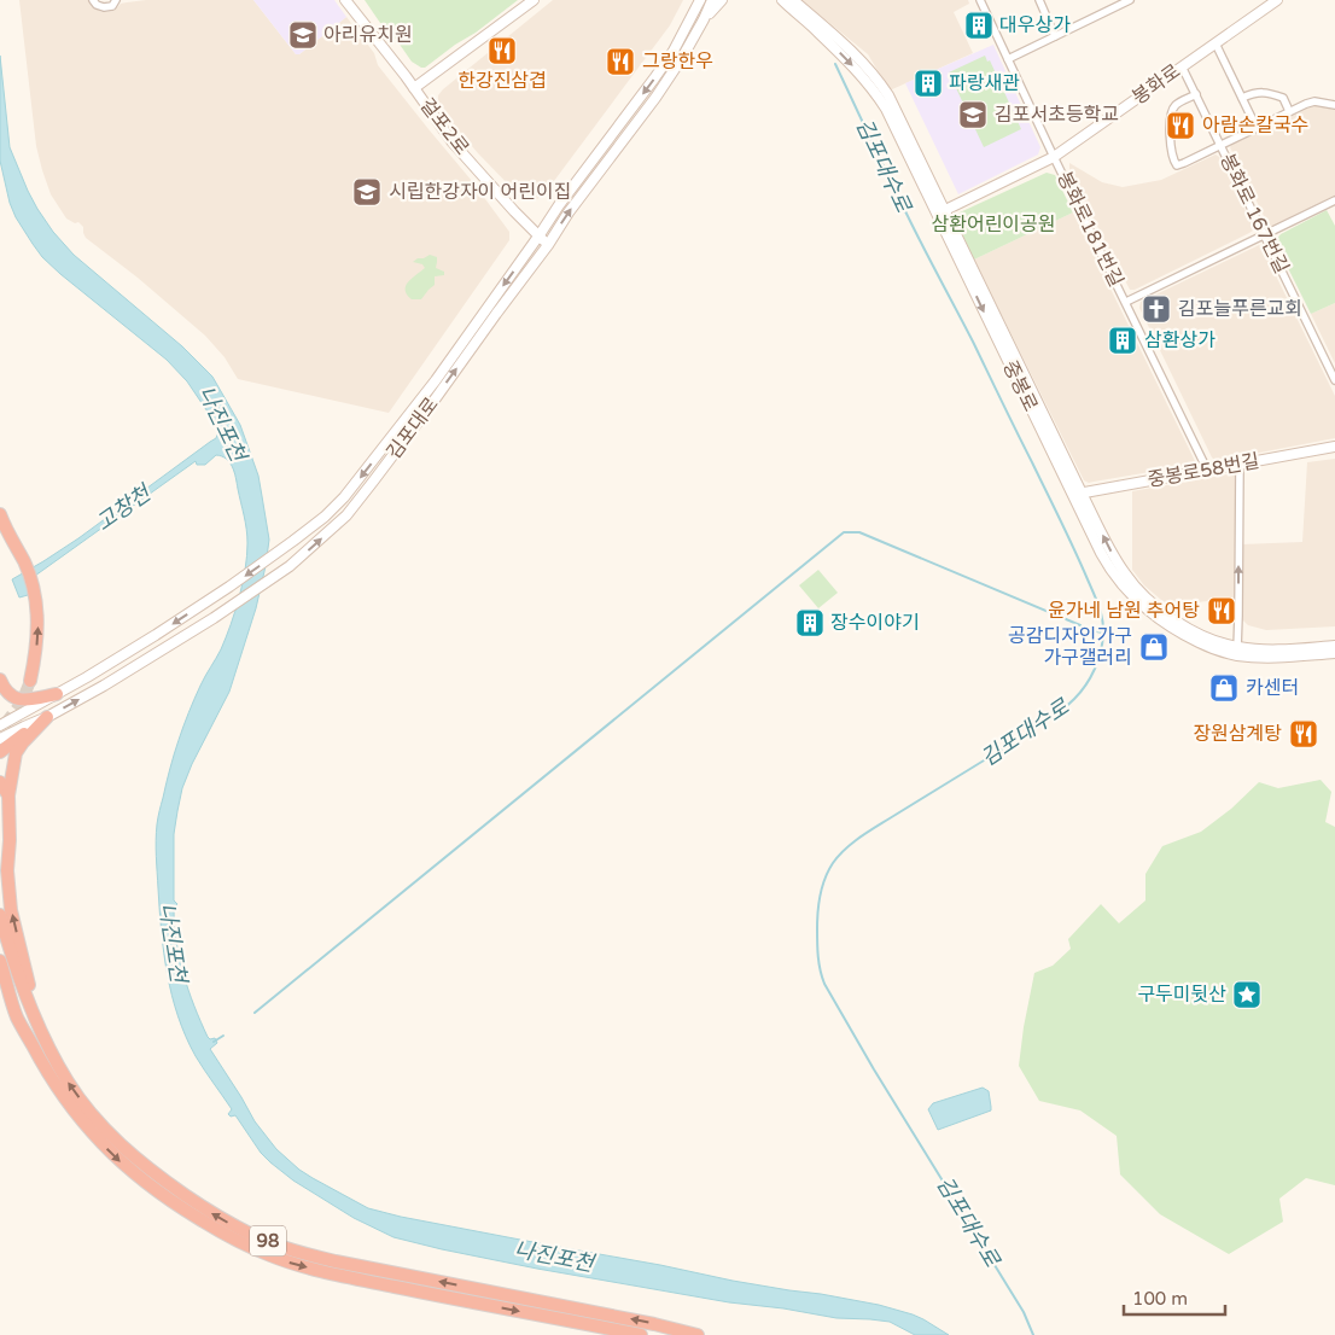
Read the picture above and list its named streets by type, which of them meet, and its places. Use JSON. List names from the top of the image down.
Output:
{
  "streets": {
    "highway": ["98"],
    "street": [
      "봉화로",
      "걸포2로",
      "봉화로 167번길",
      "봉화로181번길",
      "중봉로",
      "김포대로",
      "중봉로58번길"
    ]
  },
  "crossings": [
    ["봉화로", "봉화로 167번길"],
    ["봉화로", "봉화로181번길"],
    ["봉화로", "중봉로"],
    ["걸포2로", "김포대로"],
    ["봉화로 167번길", "봉화로181번길"],
    ["봉화로181번길", "중봉로58번길"],
    ["중봉로", "중봉로58번길"]
  ],
  "water": ["김포대수로", "나진포천", "고창천"],
  "parks": ["삼환어린이공원"],
  "places": {
    "building": [
      "대우상가",
      "파랑새관",
      "삼환상가",
      "장수이야기"
    ],
    "school or university": ["아리유치원", "김포서초등학교", "시립한강자이 어린이집"],
    "restaurant": [
      "한강진삼겹",
      "그랑한우",
      "아람손칼국수",
      "윤가네 남원 추어탕",
      "장원삼계탕"
    ],
    "church": ["김포늘푸른교회"],
    "shop": ["공감디자인가구 가구갤러리", "카센터"],
    "place": ["구두미뒷산"]
  },
  "scale_bar": "100 m"
}
